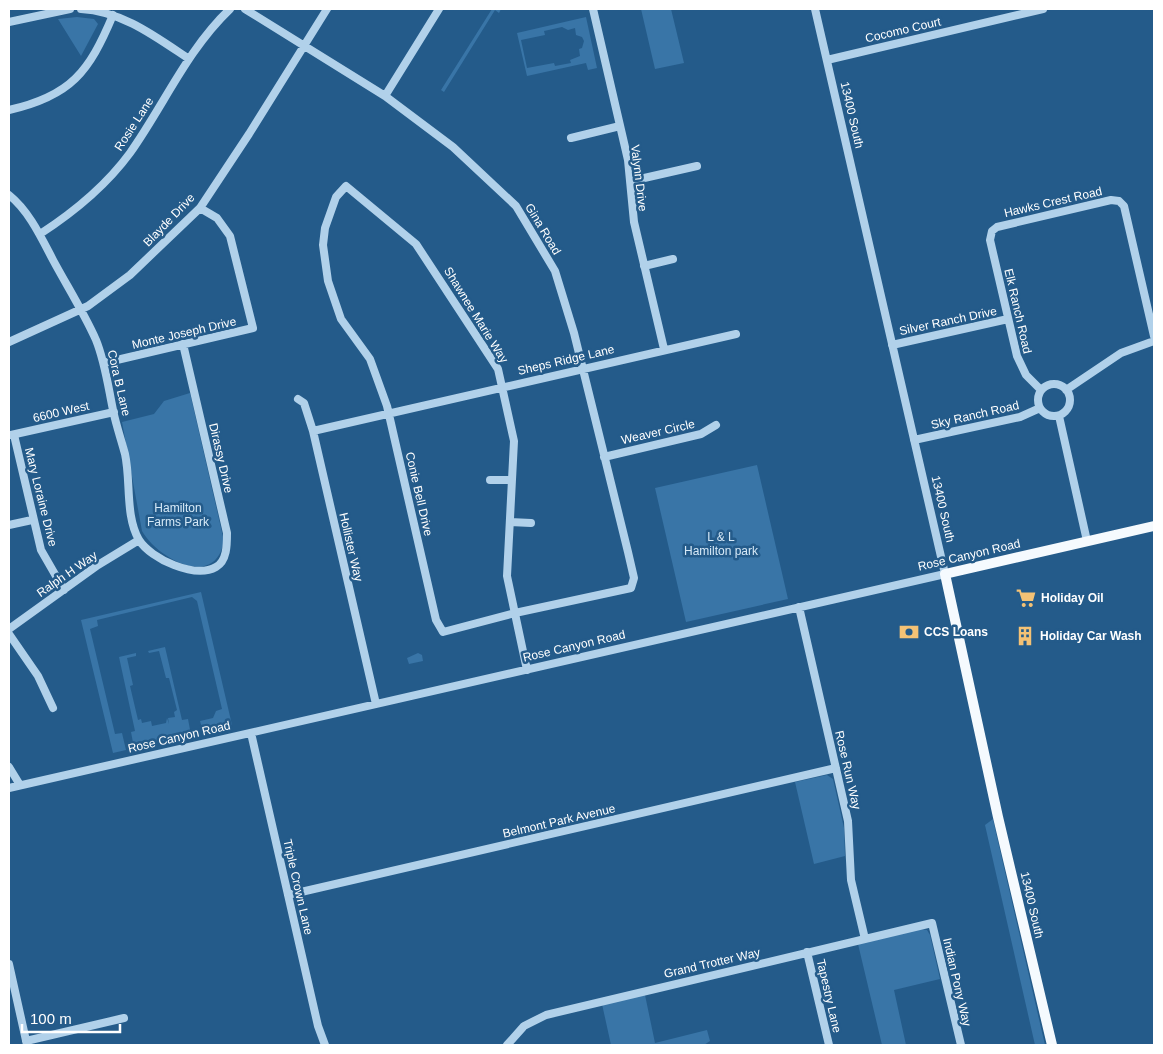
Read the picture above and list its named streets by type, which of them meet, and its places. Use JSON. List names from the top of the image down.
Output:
{
  "streets": {
    "main road": ["13400 South", "Rose Canyon Road"],
    "street": [
      "Cocomo Court",
      "Rosie Lane",
      "Valynn Drive",
      "Hawks Crest Road",
      "Blayde Drive",
      "Gina Road",
      "Elk Ranch Road",
      "Shawnee Marie Way",
      "Silver Ranch Drive",
      "Monte Joseph Drive",
      "Sheps Ridge Lane",
      "Cora B Lane",
      "6600 West",
      "Sky Ranch Road",
      "Weaver Circle",
      "Dirassy Drive",
      "Conie Bell Drive",
      "Mary Loraine Drive",
      "Hollister Way",
      "Ralph H Way",
      "Rose Run Way",
      "Belmont Park Avenue",
      "Triple Crown Lane",
      "Grand Trotter Way",
      "Indian Pony Way",
      "Tapestry Lane"
    ]
  },
  "crossings": [
    ["Cocomo Court", "13400 South"],
    ["13400 South", "Silver Ranch Drive"],
    ["13400 South", "Sky Ranch Road"],
    ["13400 South", "Rose Canyon Road"],
    ["Rosie Lane", "Cora B Lane"],
    ["Valynn Drive", "Sheps Ridge Lane"],
    ["Hawks Crest Road", "Elk Ranch Road"],
    ["Blayde Drive", "Gina Road"],
    ["Blayde Drive", "Monte Joseph Drive"],
    ["Blayde Drive", "Cora B Lane"],
    ["Gina Road", "Sheps Ridge Lane"],
    ["Gina Road", "Weaver Circle"],
    ["Gina Road", "Conie Bell Drive"],
    ["Elk Ranch Road", "Silver Ranch Drive"],
    ["Elk Ranch Road", "Sky Ranch Road"],
    ["Shawnee Marie Way", "Sheps Ridge Lane"],
    ["Shawnee Marie Way", "Conie Bell Drive"],
    ["Shawnee Marie Way", "Rose Canyon Road"],
    ["Monte Joseph Drive", "Cora B Lane"],
    ["Monte Joseph Drive", "Dirassy Drive"],
    ["Sheps Ridge Lane", "Conie Bell Drive"],
    ["Sheps Ridge Lane", "Hollister Way"],
    ["Cora B Lane", "6600 West"],
    ["Cora B Lane", "Dirassy Drive"],
    ["Cora B Lane", "Ralph H Way"],
    ["6600 West", "Mary Loraine Drive"],
    ["Dirassy Drive", "Ralph H Way"],
    ["Mary Loraine Drive", "Ralph H Way"],
    ["Hollister Way", "Rose Canyon Road"],
    ["Rose Canyon Road", "Rose Run Way"],
    ["Rose Canyon Road", "Triple Crown Lane"],
    ["Rose Run Way", "Belmont Park Avenue"],
    ["Rose Run Way", "Grand Trotter Way"],
    ["Belmont Park Avenue", "Triple Crown Lane"],
    ["Grand Trotter Way", "Indian Pony Way"],
    ["Grand Trotter Way", "Tapestry Lane"]
  ],
  "parks": ["Hamilton Farms Park", "L & L Hamilton park"],
  "places": {
    "supermarket": ["Holiday Oil"],
    "bank": ["CCS Loans"],
    "building": ["Holiday Car Wash"]
  },
  "scale_bar": "100 m"
}
